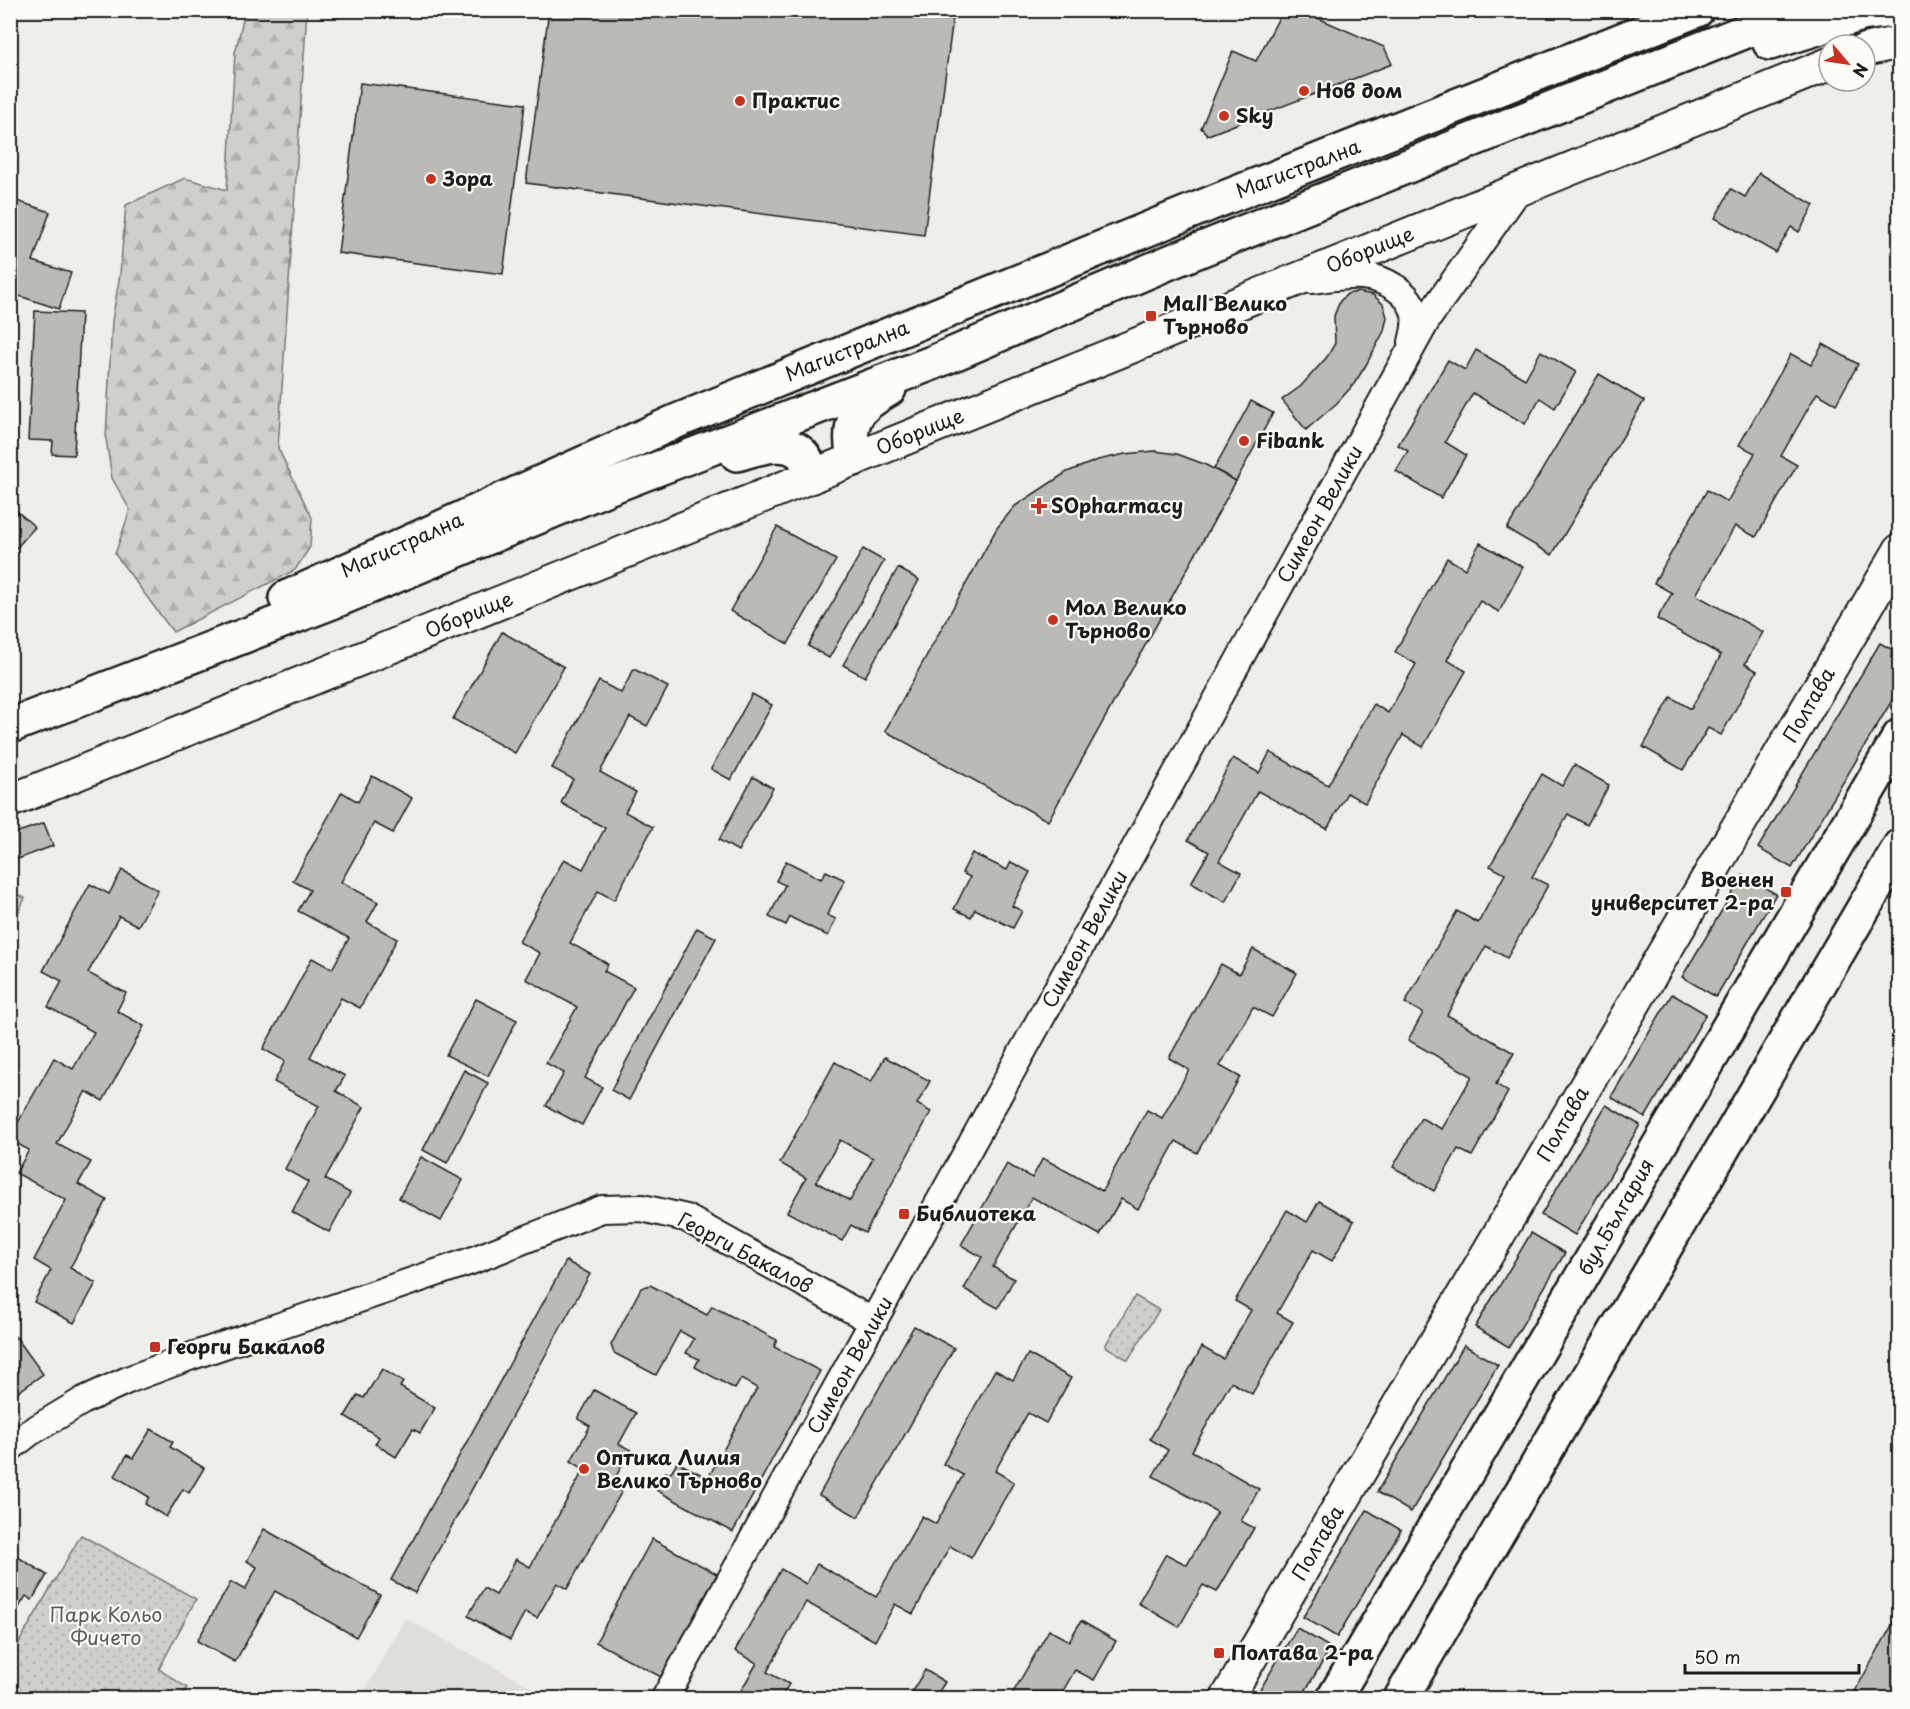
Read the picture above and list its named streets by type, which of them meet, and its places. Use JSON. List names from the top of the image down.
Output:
{
  "streets": {
    "main road": ["Магистрална", "бул.България"],
    "street": [
      "Оборище",
      "Симеон Велики",
      "Полтава",
      "Георги Бакалов"
    ]
  },
  "crossings": [
    ["Оборище", "Симеон Велики"],
    ["Симеон Велики", "Георги Бакалов"]
  ],
  "parks": ["Парк Кольо Фичето"],
  "places": {
    "other": [
      "Нов дом",
      "Практис",
      "Sky",
      "Зора",
      "Fibank",
      "Мол Велико Търново",
      "Оптика Лилия Велико Търново"
    ],
    "transit": [
      "Mall Велико Търново",
      "Военен университет 2-ра",
      "Библиотека",
      "Георги Бакалов",
      "Полтава 2-ра"
    ],
    "health": ["SOpharmacy"]
  },
  "scale_bar": "50 m",
  "north": "bottom right"
}
